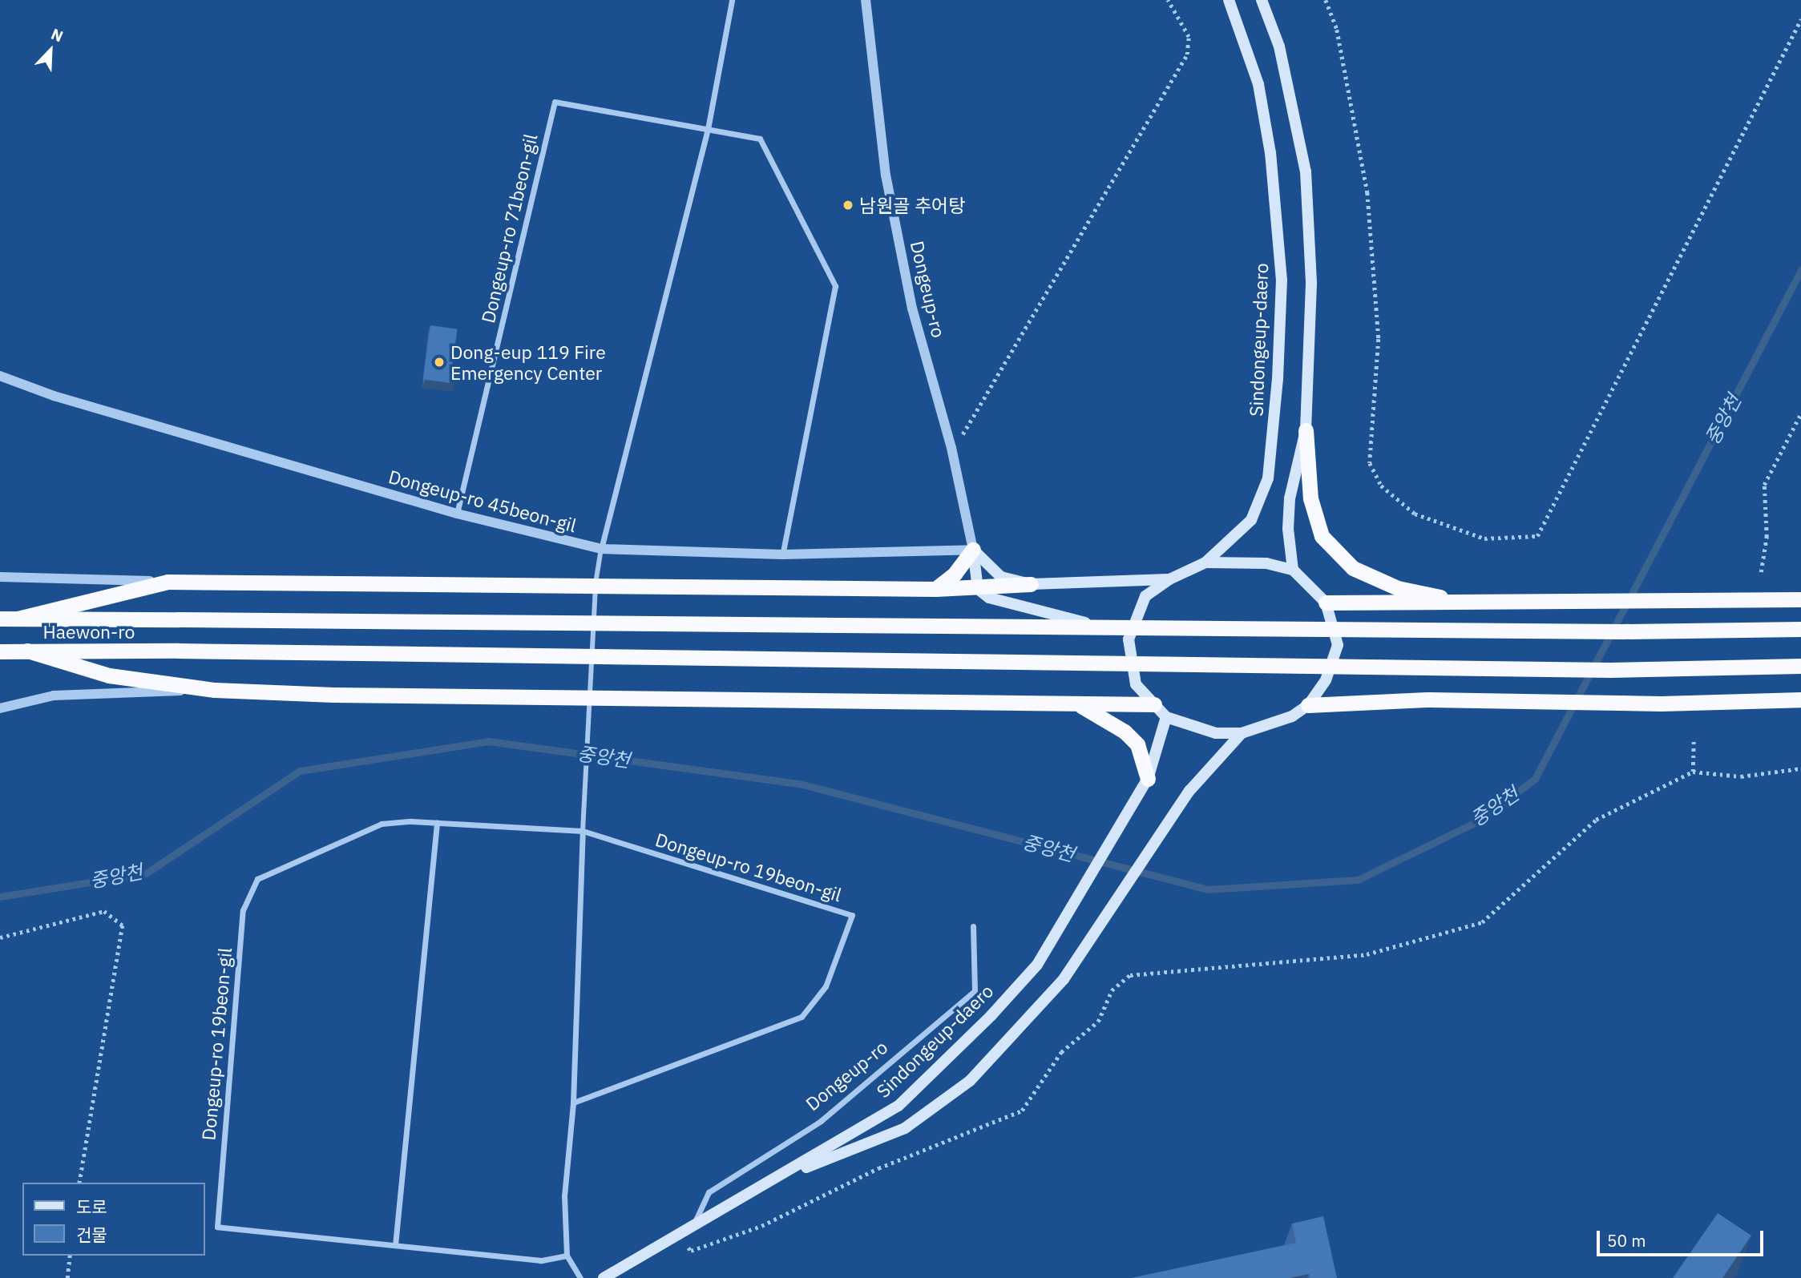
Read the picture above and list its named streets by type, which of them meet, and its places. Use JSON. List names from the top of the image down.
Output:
{
  "streets": {
    "highway": ["Haewon-ro"],
    "main road": ["Sindongeup-daero"],
    "street": [
      "Dongeup-ro 71beon-gil",
      "Dongeup-ro",
      "Dongeup-ro 45beon-gil",
      "Dongeup-ro 19beon-gil"
    ]
  },
  "crossings": [
    ["Dongeup-ro 71beon-gil", "Dongeup-ro 45beon-gil"],
    ["Dongeup-ro", "Dongeup-ro 45beon-gil"]
  ],
  "water": ["중앙천"],
  "places": ["남원골 추어탕", "Dong-eup 119 Fire Emergency Center"],
  "legend": ["도로", "건물"],
  "scale_bar": "50 m",
  "north": "top right"
}
